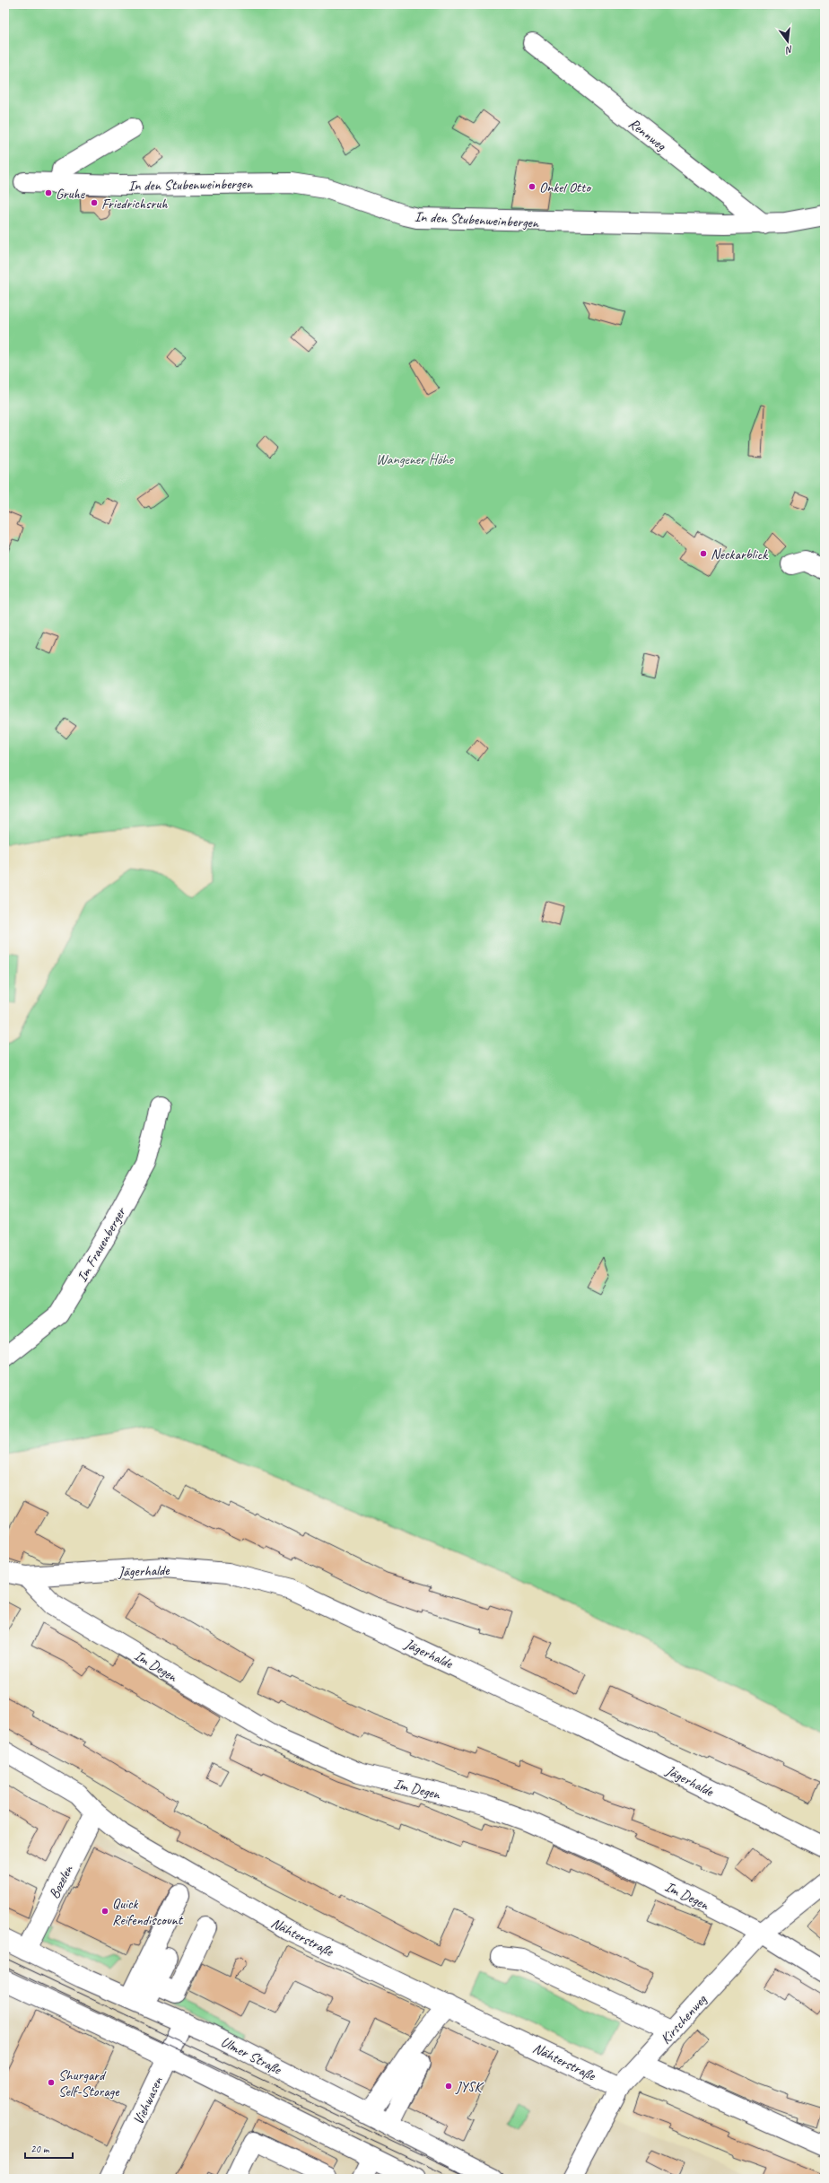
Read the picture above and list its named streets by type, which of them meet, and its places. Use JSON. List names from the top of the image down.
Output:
{
  "streets": {
    "street": [
      "Rennweg",
      "In den Stubenweinbergen",
      "Im Frauenberger",
      "Jägerhalde",
      "Im Degen",
      "Bozelen",
      "Nähterstraße",
      "Kirschenweg",
      "Ulmer Straße",
      "Viehwasen"
    ]
  },
  "crossings": [
    ["Rennweg", "In den Stubenweinbergen"],
    ["Jägerhalde", "Im Degen"],
    ["Im Degen", "Kirschenweg"],
    ["Bozelen", "Nähterstraße"],
    ["Bozelen", "Ulmer Straße"],
    ["Nähterstraße", "Kirschenweg"],
    ["Ulmer Straße", "Viehwasen"]
  ],
  "parks": ["Wangener Höhe"],
  "places": [
    "Onkel Otto",
    "Gruhe",
    "Friedrichsruh",
    "Neckarblick",
    "Quick Reifendiscount",
    "Shurgard Self-Storage",
    "JYSK"
  ],
  "scale_bar": "20 m",
  "north": "bottom"
}
